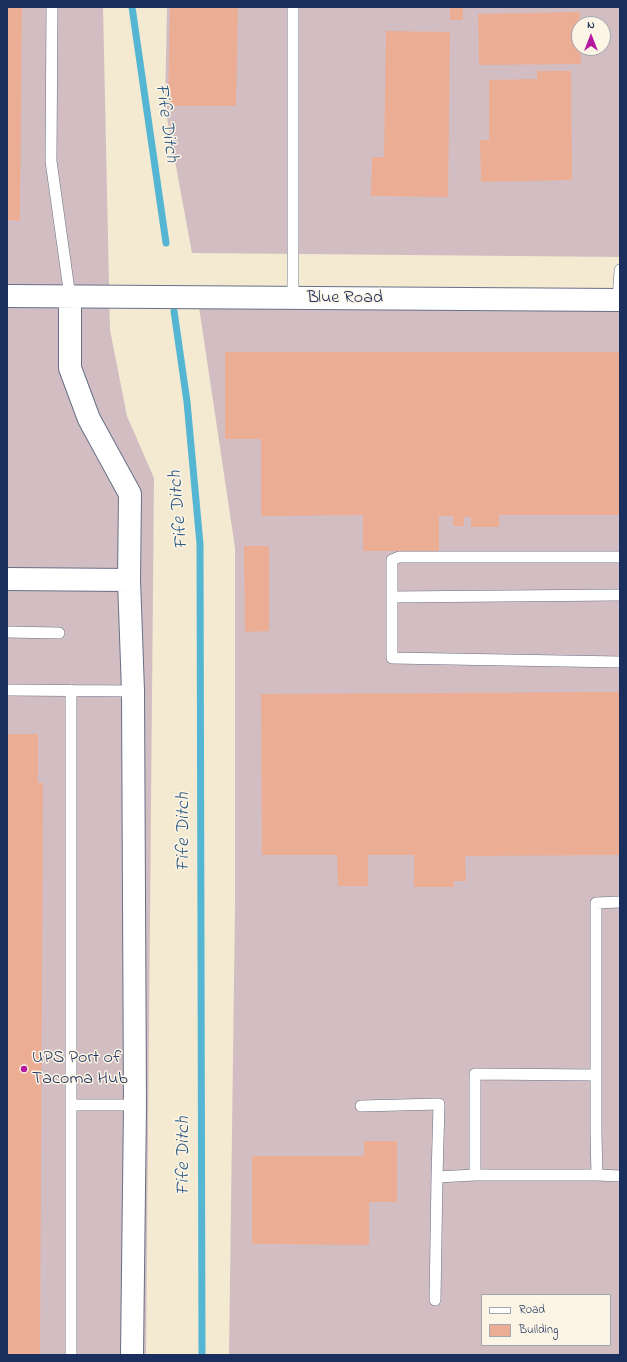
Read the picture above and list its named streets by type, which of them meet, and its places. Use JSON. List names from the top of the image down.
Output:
{
  "streets": {
    "street": ["Blue Road"]
  },
  "water": ["Fife Ditch"],
  "places": ["UPS Port of Tacoma Hub"],
  "legend": ["Road", "Building"],
  "north": "top"
}
